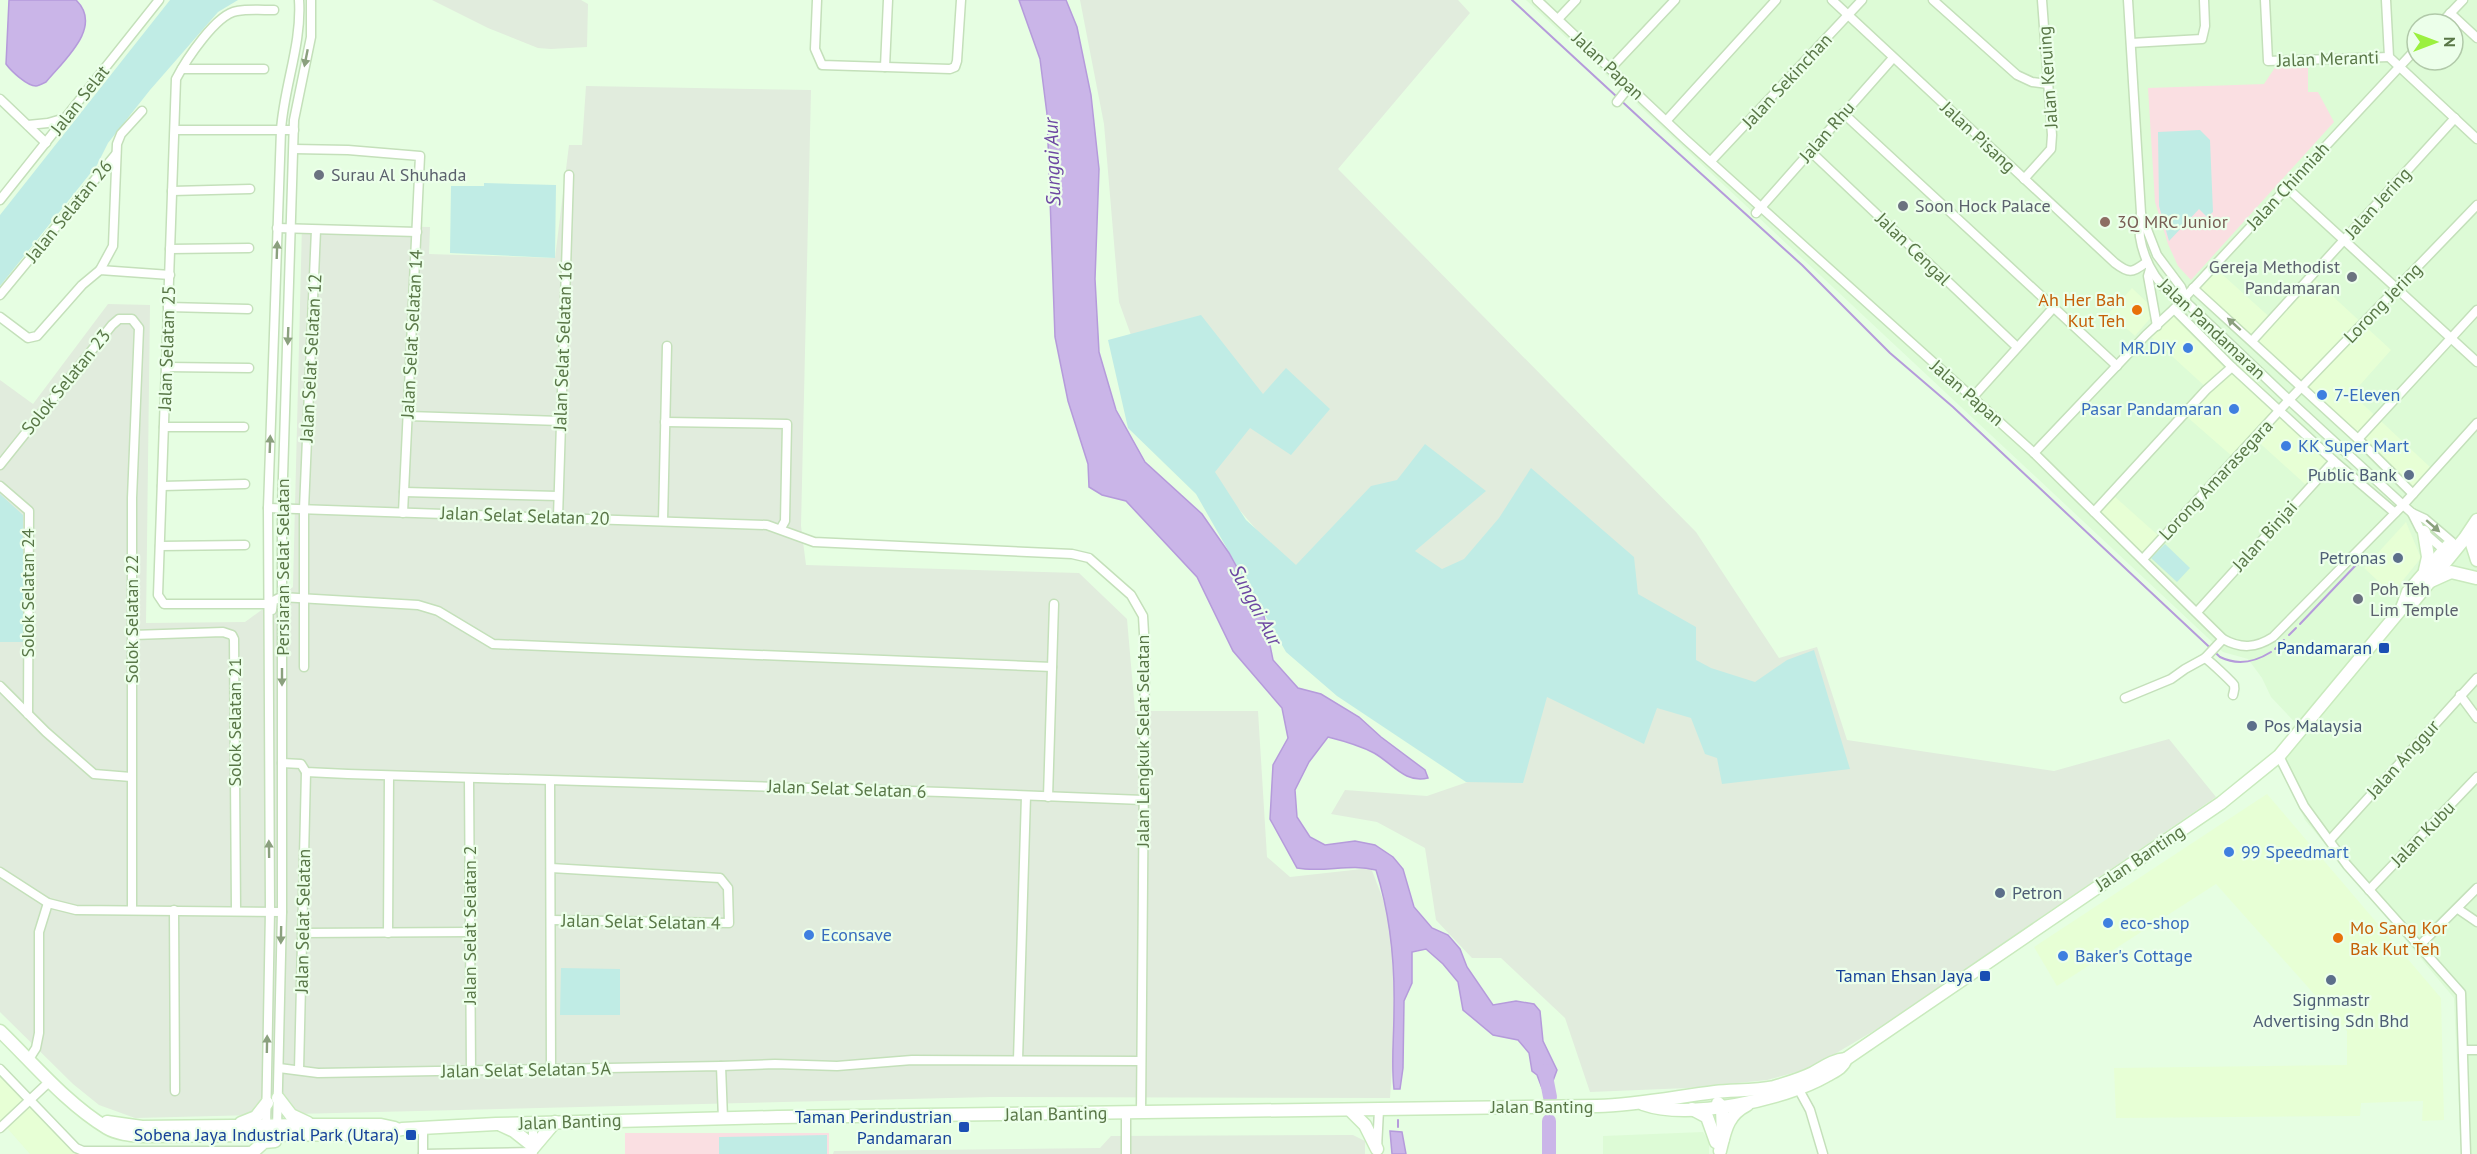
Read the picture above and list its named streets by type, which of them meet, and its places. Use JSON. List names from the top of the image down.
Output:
{
  "streets": {
    "main road": ["Jalan Banting"],
    "street": [
      "Jalan Meranti",
      "Jalan Papan",
      "Jalan Keruing",
      "Jalan Sekinchan",
      "Jalan Selat",
      "Jalan Rhu",
      "Jalan Pisang",
      "Jalan Chinniah",
      "Jalan Jering",
      "Jalan Selatan 26",
      "Jalan Cengal",
      "Lorong Jering",
      "Jalan Pandamaran",
      "Jalan Selat Selatan 14",
      "Jalan Selat Selatan 16",
      "Jalan Selatan 25",
      "Jalan Selat Selatan 12",
      "Solok Selatan 23",
      "Lorong Amarasegara",
      "Jalan Selat Selatan 20",
      "Jalan Binjai",
      "Persiaran Selat Selatan",
      "Solok Selatan 24",
      "Solok Selatan 22",
      "Solok Selatan 21",
      "Jalan Lengkuk Selat Selatan",
      "Jalan Anggur",
      "Jalan Selat Selatan 6",
      "Jalan Kubu",
      "Jalan Selat Selatan",
      "Jalan Selat Selatan 4",
      "Jalan Selat Selatan 2",
      "Jalan Selat Selatan 5A"
    ]
  },
  "crossings": [
    ["Jalan Papan", "Jalan Sekinchan"],
    ["Jalan Papan", "Jalan Rhu"],
    ["Jalan Papan", "Jalan Chinniah"],
    ["Jalan Papan", "Lorong Amarasegara"],
    ["Jalan Papan", "Jalan Binjai"],
    ["Jalan Keruing", "Jalan Pisang"],
    ["Jalan Sekinchan", "Jalan Pisang"],
    ["Jalan Rhu", "Jalan Pisang"],
    ["Jalan Rhu", "Jalan Cengal"],
    ["Jalan Pisang", "Jalan Pandamaran"],
    ["Jalan Chinniah", "Jalan Pandamaran"],
    ["Lorong Jering", "Jalan Pandamaran"],
    ["Lorong Jering", "Lorong Amarasegara"],
    ["Jalan Pandamaran", "Lorong Amarasegara"],
    ["Jalan Pandamaran", "Jalan Banting"],
    ["Jalan Selat Selatan 14", "Jalan Selat Selatan 20"],
    ["Jalan Selat Selatan 14", "Persiaran Selat Selatan"],
    ["Jalan Selat Selatan 16", "Jalan Selat Selatan 20"],
    ["Jalan Selatan 25", "Persiaran Selat Selatan"],
    ["Jalan Selat Selatan 12", "Jalan Selat Selatan 20"],
    ["Solok Selatan 23", "Solok Selatan 22"],
    ["Jalan Selat Selatan 20", "Persiaran Selat Selatan"],
    ["Jalan Selat Selatan 20", "Jalan Lengkuk Selat Selatan"],
    ["Persiaran Selat Selatan", "Jalan Selat Selatan 6"],
    ["Persiaran Selat Selatan", "Jalan Banting"],
    ["Persiaran Selat Selatan", "Jalan Selat Selatan 5A"],
    ["Solok Selatan 22", "Solok Selatan 21"],
    ["Jalan Lengkuk Selat Selatan", "Jalan Selat Selatan 6"],
    ["Jalan Lengkuk Selat Selatan", "Jalan Banting"],
    ["Jalan Lengkuk Selat Selatan", "Jalan Selat Selatan 5A"],
    ["Jalan Selat Selatan 6", "Jalan Selat Selatan"],
    ["Jalan Selat Selatan 6", "Jalan Selat Selatan 2"],
    ["Jalan Selat Selatan", "Jalan Selat Selatan 5A"],
    ["Jalan Selat Selatan 2", "Jalan Selat Selatan 5A"]
  ],
  "water": ["Sungai Aur"],
  "places": {
    "other": [
      "Surau Al Shuhada",
      "Soon Hock Palace",
      "3Q MRC Junior",
      "Gereja Methodist Pandamaran",
      "Ah Her Bah Kut Teh",
      "MR.DIY",
      "7-Eleven",
      "Pasar Pandamaran",
      "KK Super Mart",
      "Public Bank",
      "Petronas",
      "Poh Teh Lim Temple",
      "Pos Malaysia",
      "99 Speedmart",
      "Petron",
      "eco-shop",
      "Econsave",
      "Mo Sang Kor Bak Kut Teh",
      "Baker's Cottage",
      "Signmastr Advertising Sdn Bhd"
    ],
    "transit": [
      "Pandamaran",
      "Taman Ehsan Jaya",
      "Taman Perindustrian Pandamaran",
      "Sobena Jaya Industrial Park (Utara)"
    ]
  },
  "north": "right"
}
